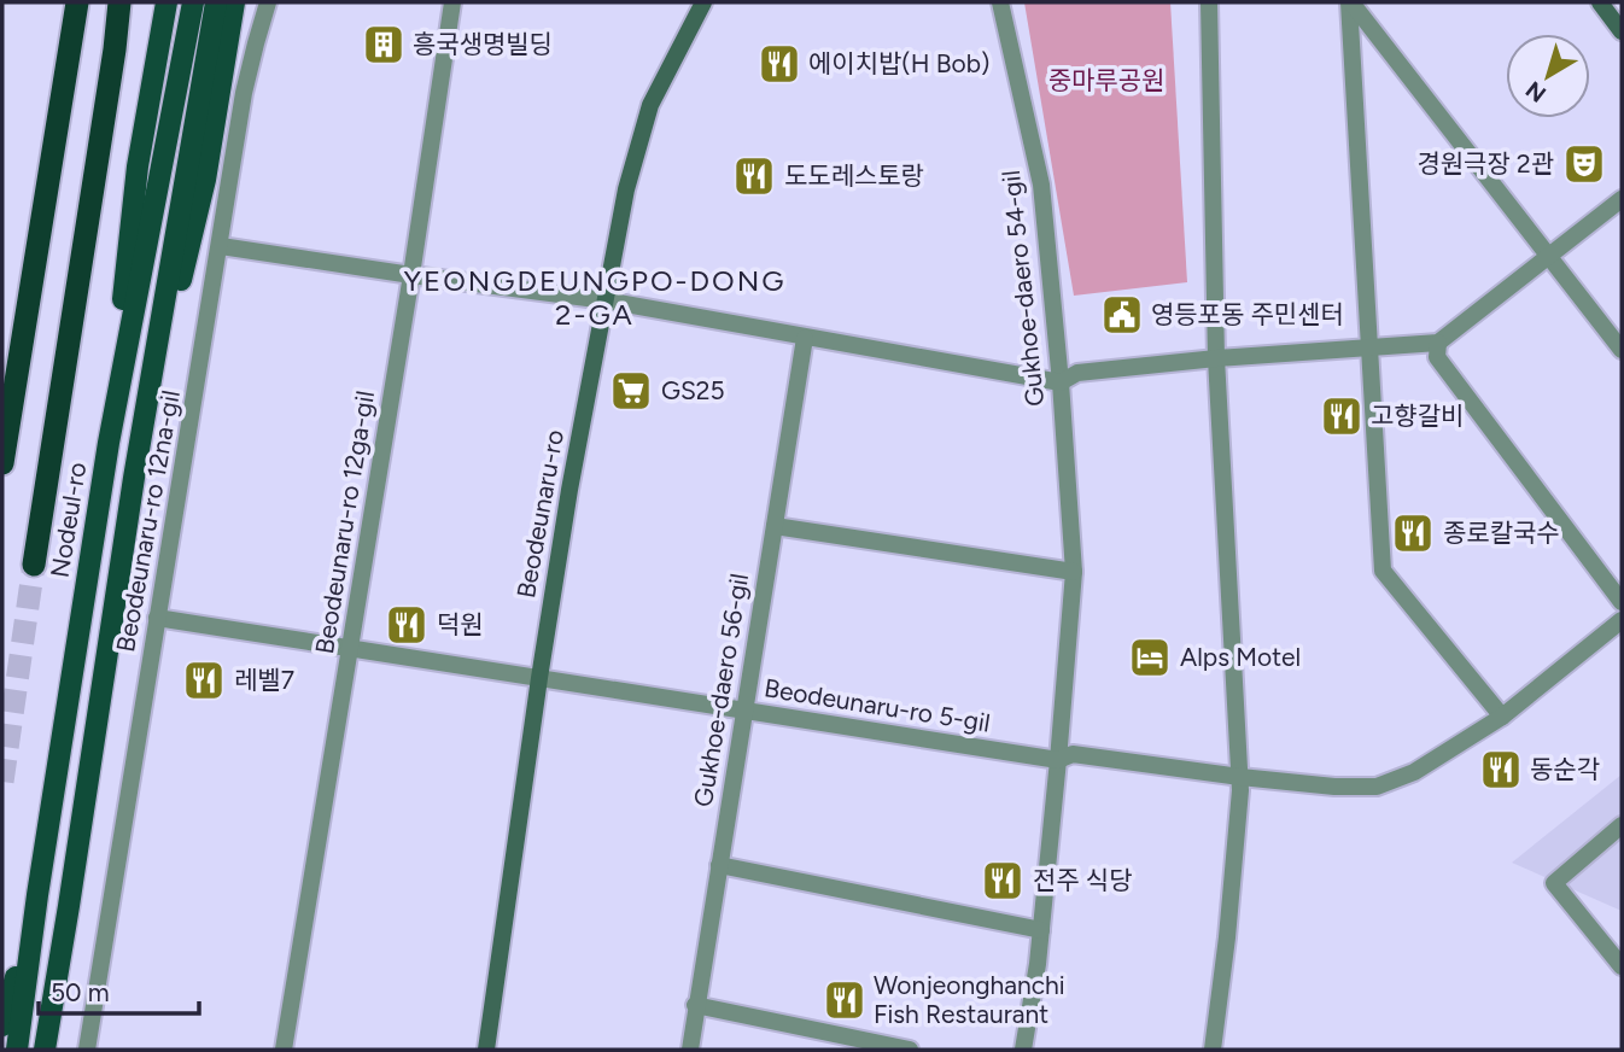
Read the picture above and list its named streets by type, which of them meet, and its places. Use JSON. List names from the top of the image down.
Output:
{
  "streets": {
    "main road": ["Beodeunaru-ro", "Nodeul-ro"],
    "street": [
      "Gukhoe-daero 54-gil",
      "Beodeunaru-ro 12na-gil",
      "Beodeunaru-ro 12ga-gil",
      "Gukhoe-daero 56-gil",
      "Beodeunaru-ro 5-gil"
    ]
  },
  "crossings": [
    ["Gukhoe-daero 54-gil", "Beodeunaru-ro 5-gil"],
    ["Beodeunaru-ro", "Beodeunaru-ro 5-gil"],
    ["Beodeunaru-ro 12na-gil", "Beodeunaru-ro 5-gil"],
    ["Beodeunaru-ro 12ga-gil", "Beodeunaru-ro 5-gil"],
    ["Gukhoe-daero 56-gil", "Beodeunaru-ro 5-gil"]
  ],
  "districts": ["YEONGDEUNGPO-DONG 2-GA"],
  "parks": ["중마루공원"],
  "places": {
    "building": ["흥국생명빌딩"],
    "restaurant": [
      "에이치밥(H Bob)",
      "도도레스토랑",
      "고향갈비",
      "종로칼국수",
      "덕원",
      "레벨7",
      "동순각",
      "전주 식당",
      "Wonjeonghanchi Fish Restaurant"
    ],
    "theatre": ["경원극장 2관"],
    "public building": ["영등포동 주민센터"],
    "supermarket": ["GS25"],
    "hotel": ["Alps Motel"]
  },
  "scale_bar": "50 m",
  "north": "bottom left"
}
